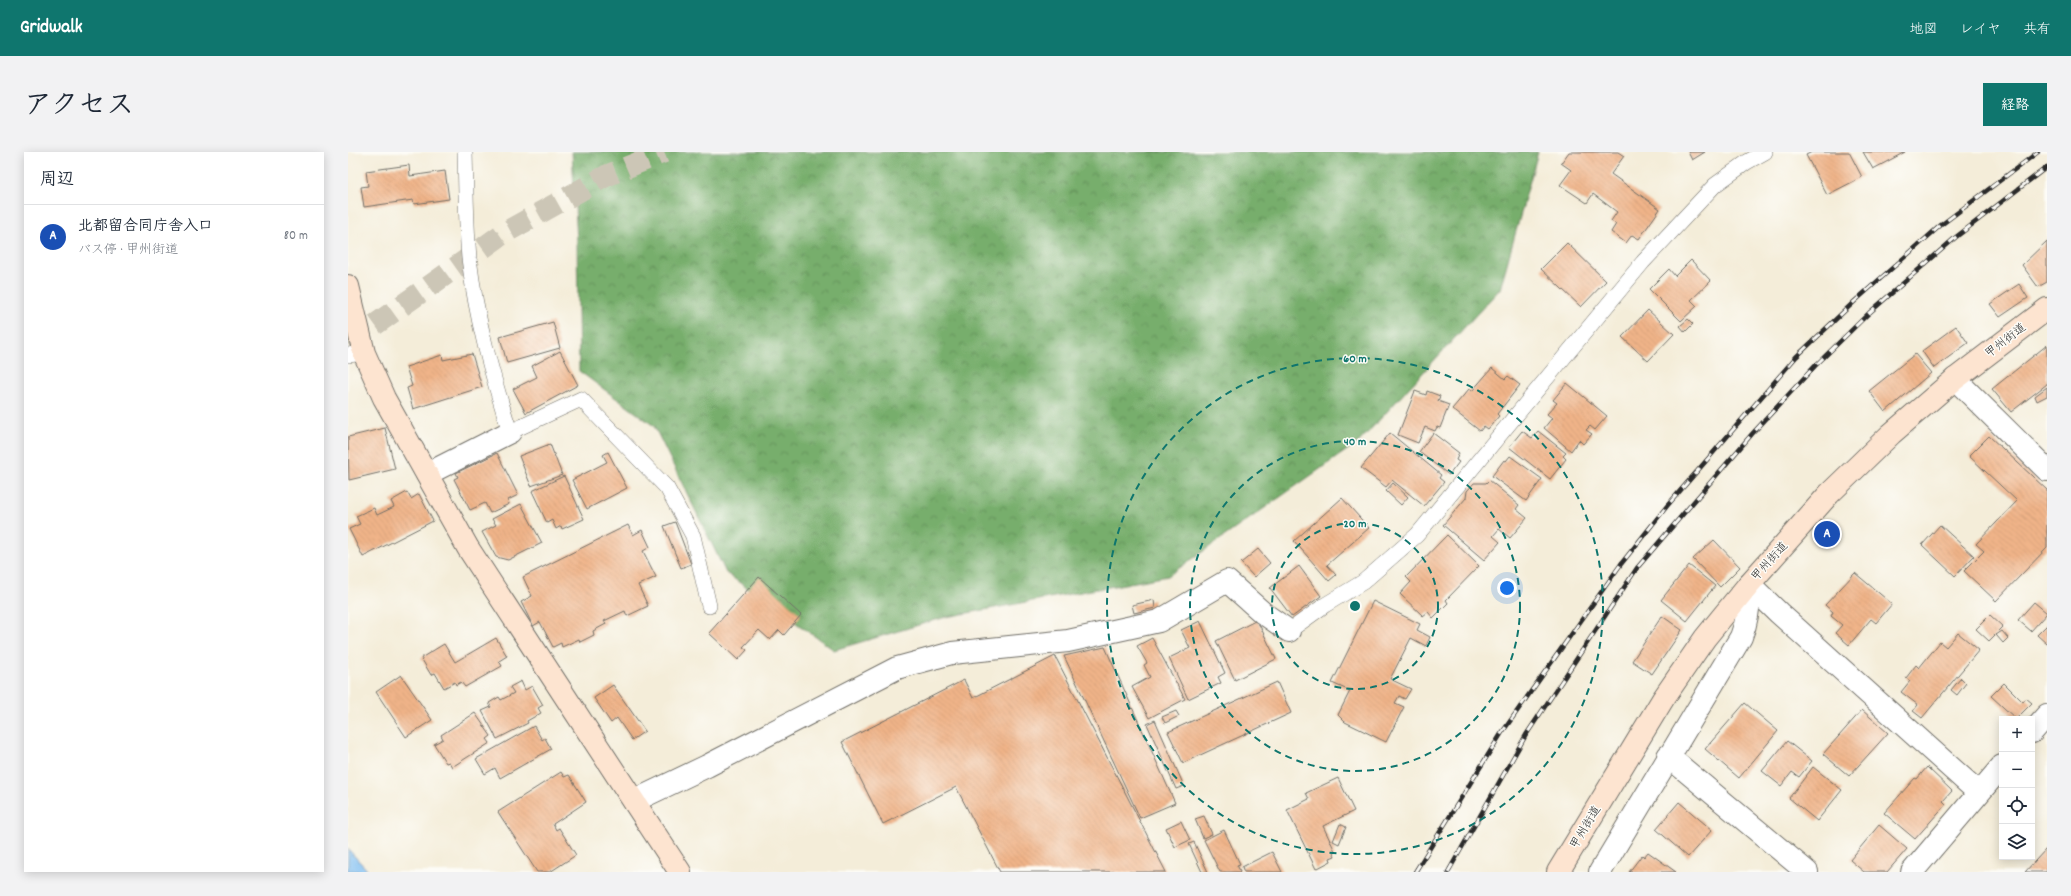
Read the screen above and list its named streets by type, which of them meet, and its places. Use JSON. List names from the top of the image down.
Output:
{
  "streets": {
    "main road": ["甲州街道"]
  },
  "page": {
    "header": "Gridwalk",
    "nav": ["地図", "レイヤ", "共有"],
    "title": "アクセス",
    "buttons": "経路",
    "heading": "周辺",
    "list": [
      {
        "mark": "A",
        "name": "北都留合同庁舎入口",
        "note": "バス停 · 甲州街道",
        "value": "80 m"
      }
    ],
    "pins": "A",
    "map_buttons": ["+", "−"]
  },
  "rings": ["60 m", "40 m", "20 m"]
}
